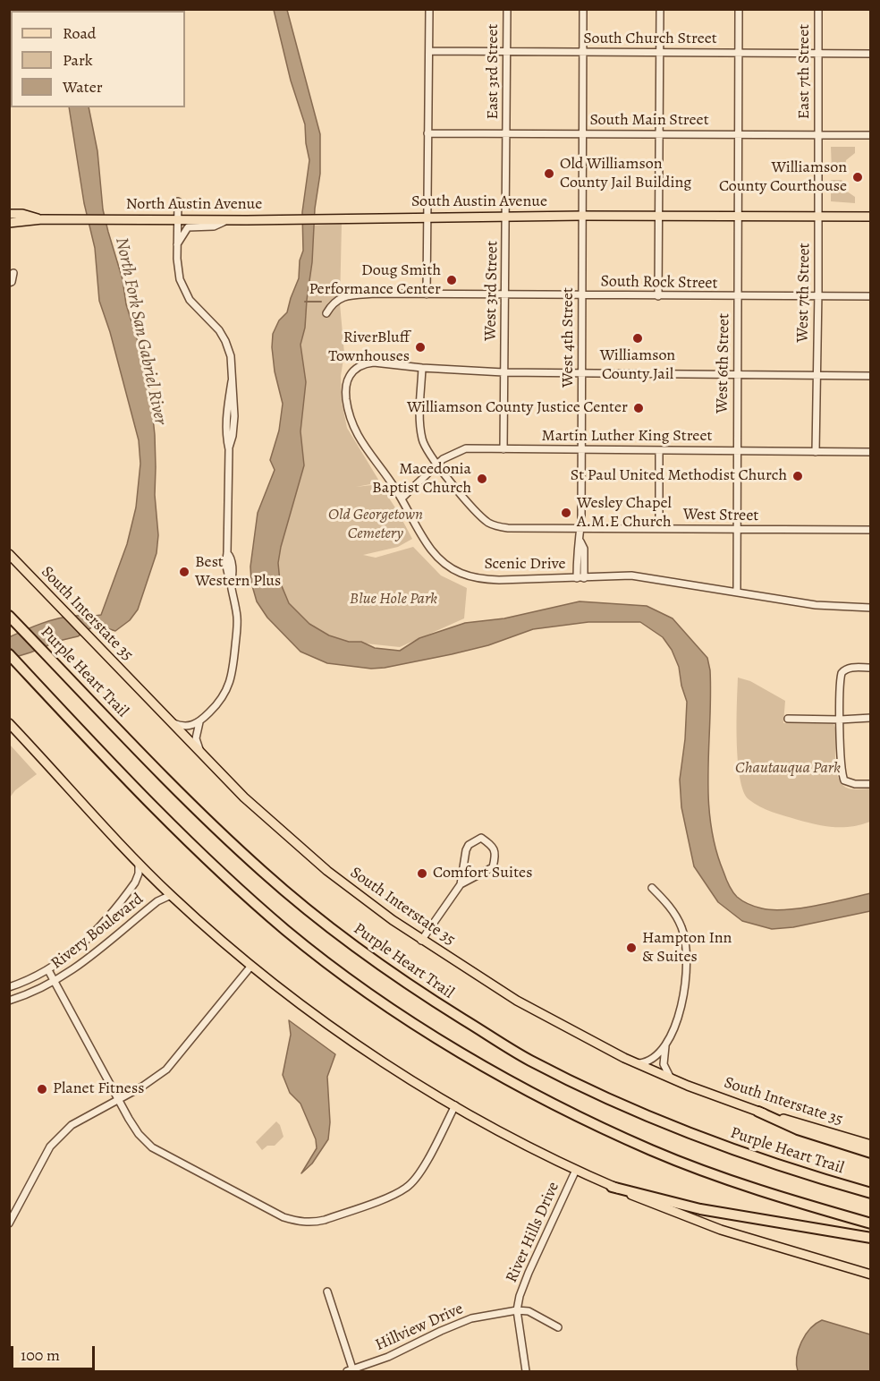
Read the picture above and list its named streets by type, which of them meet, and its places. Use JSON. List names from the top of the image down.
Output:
{
  "streets": {
    "highway": ["Purple Heart Trail"],
    "main road": ["South Austin Avenue", "North Austin Avenue", "South Interstate 35"],
    "street": [
      "South Church Street",
      "East 3rd Street",
      "East 7th Street",
      "South Main Street",
      "South Rock Street",
      "West 3rd Street",
      "West 7th Street",
      "West 4th Street",
      "West 6th Street",
      "Martin Luther King Street",
      "West Street",
      "Scenic Drive",
      "Rivery Boulevard",
      "River Hills Drive",
      "Hillview Drive"
    ]
  },
  "crossings": [
    ["South Church Street", "East 3rd Street"],
    ["South Church Street", "East 7th Street"],
    ["South Church Street", "West 4th Street"],
    ["South Church Street", "West 6th Street"],
    ["East 3rd Street", "South Main Street"],
    ["East 3rd Street", "West 3rd Street"],
    ["East 7th Street", "South Main Street"],
    ["East 7th Street", "West 7th Street"],
    ["South Main Street", "West 3rd Street"],
    ["South Main Street", "West 7th Street"],
    ["South Main Street", "West 4th Street"],
    ["South Main Street", "West 6th Street"],
    ["South Austin Avenue", "North Austin Avenue"],
    ["South Austin Avenue", "West 3rd Street"],
    ["South Austin Avenue", "West 7th Street"],
    ["South Austin Avenue", "West 4th Street"],
    ["South Austin Avenue", "West 6th Street"],
    ["South Rock Street", "West 3rd Street"],
    ["South Rock Street", "West 7th Street"],
    ["South Rock Street", "West 4th Street"],
    ["South Rock Street", "West 6th Street"],
    ["West 3rd Street", "Martin Luther King Street"],
    ["West 3rd Street", "Scenic Drive"],
    ["West 7th Street", "Martin Luther King Street"],
    ["West 7th Street", "Scenic Drive"],
    ["West 4th Street", "Martin Luther King Street"],
    ["West 4th Street", "West Street"],
    ["West 4th Street", "Scenic Drive"],
    ["West 6th Street", "Martin Luther King Street"],
    ["West 6th Street", "West Street"],
    ["West 6th Street", "Scenic Drive"],
    ["Martin Luther King Street", "West Street"],
    ["Martin Luther King Street", "Scenic Drive"],
    ["West Street", "Scenic Drive"],
    ["River Hills Drive", "Hillview Drive"]
  ],
  "water": ["North Fork San Gabriel River"],
  "parks": ["Old Georgetown Cemetery", "Blue Hole Park", "Chautauqua Park"],
  "places": [
    "Old Williamson County Jail Building",
    "Williamson County Courthouse",
    "Doug Smith Performance Center",
    "Williamson County Jail",
    "RiverBluff Townhouses",
    "Williamson County Justice Center",
    "St Paul United Methodist Church",
    "Macedonia Baptist Church",
    "Wesley Chapel A.M.E Church",
    "Best Western Plus",
    "Comfort Suites",
    "Hampton Inn & Suites",
    "Planet Fitness"
  ],
  "legend": ["Road", "Park", "Water"],
  "scale_bar": "100 m"
}
